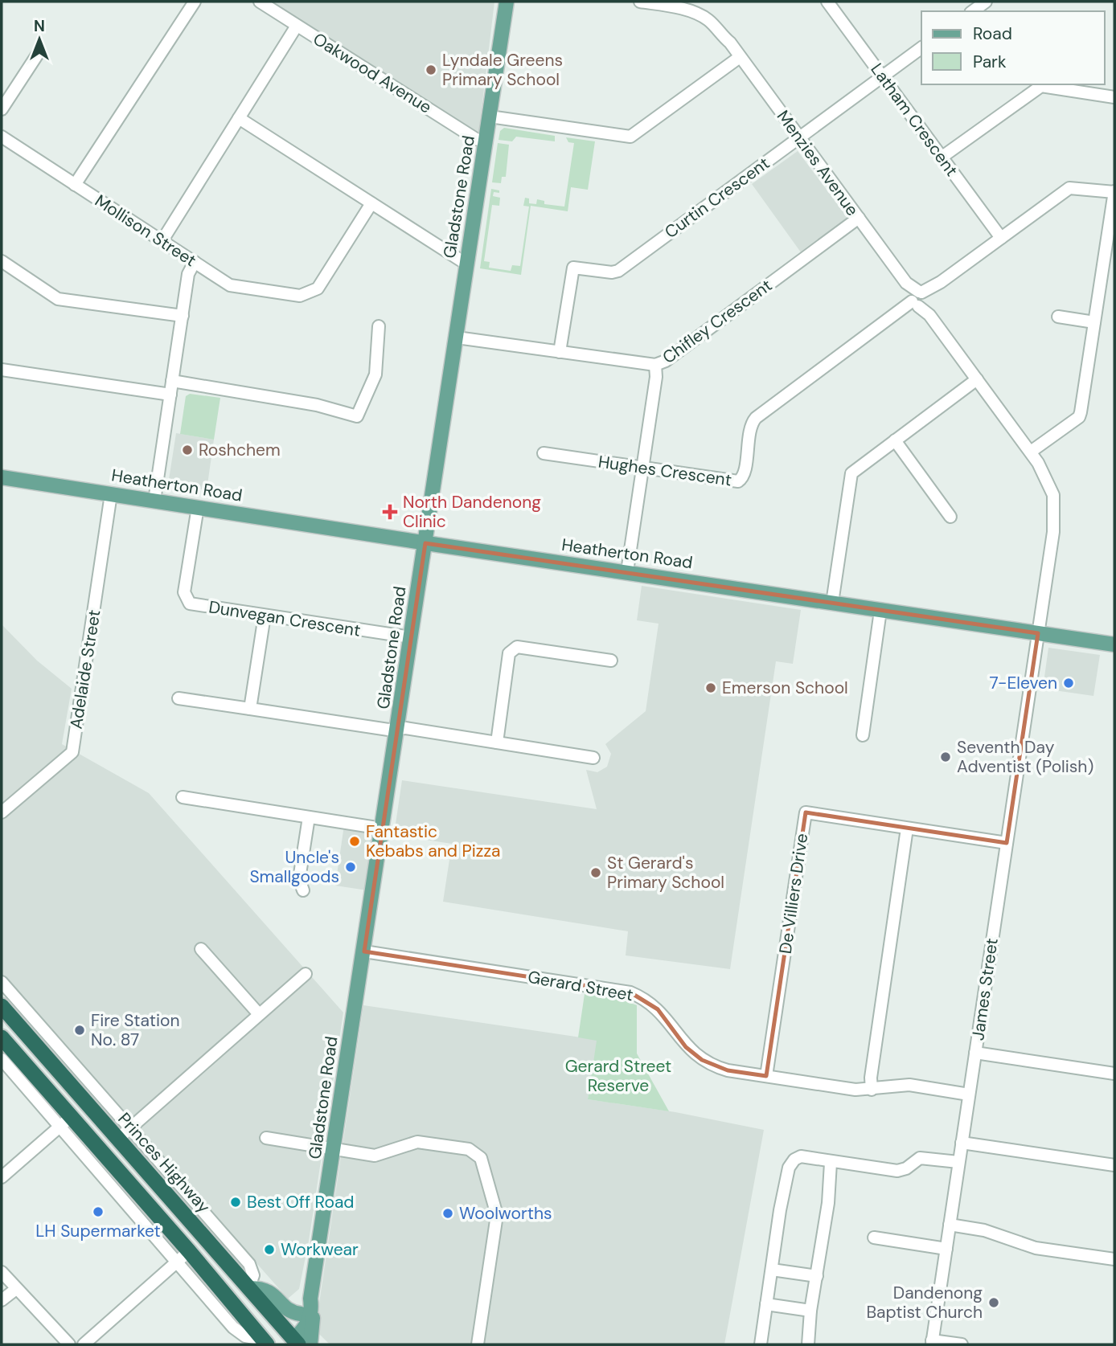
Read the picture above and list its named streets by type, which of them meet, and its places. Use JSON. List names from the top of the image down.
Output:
{
  "streets": {
    "highway": ["Princes Highway"],
    "main road": ["Gladstone Road", "Heatherton Road"],
    "street": [
      "Oakwood Avenue",
      "Latham Crescent",
      "Menzies Avenue",
      "Curtin Crescent",
      "Mollison Street",
      "Chifley Crescent",
      "Hughes Crescent",
      "Dunvegan Crescent",
      "Adelaide Street",
      "De Villiers Drive",
      "Gerard Street",
      "James Street"
    ]
  },
  "crossings": [
    ["Oakwood Avenue", "Gladstone Road"],
    ["Latham Crescent", "Curtin Crescent"],
    ["Latham Crescent", "Hughes Crescent"],
    ["Menzies Avenue", "Curtin Crescent"],
    ["Menzies Avenue", "Chifley Crescent"],
    ["Menzies Avenue", "Hughes Crescent"],
    ["Menzies Avenue", "Heatherton Road"],
    ["Menzies Avenue", "James Street"],
    ["Gladstone Road", "Chifley Crescent"],
    ["Gladstone Road", "Heatherton Road"],
    ["Gladstone Road", "Dunvegan Crescent"],
    ["Gladstone Road", "Gerard Street"],
    ["Gladstone Road", "Princes Highway"],
    ["Curtin Crescent", "Chifley Crescent"],
    ["Heatherton Road", "Dunvegan Crescent"],
    ["Heatherton Road", "Adelaide Street"],
    ["Heatherton Road", "James Street"],
    ["De Villiers Drive", "Gerard Street"],
    ["De Villiers Drive", "James Street"],
    ["Gerard Street", "James Street"]
  ],
  "parks": ["Gerard Street Reserve"],
  "places": {
    "other": [
      "Lyndale Greens Primary School",
      "Roshchem",
      "7-Eleven",
      "Emerson School",
      "Seventh Day Adventist (Polish)",
      "Fantastic Kebabs and Pizza",
      "Uncle's Smallgoods",
      "St Gerard's Primary School",
      "Fire Station No. 87",
      "Best Off Road",
      "LH Supermarket",
      "Woolworths",
      "Workwear",
      "Dandenong Baptist Church"
    ],
    "health": ["North Dandenong Clinic"]
  },
  "legend": ["Road", "Park"],
  "north": "top"
}
